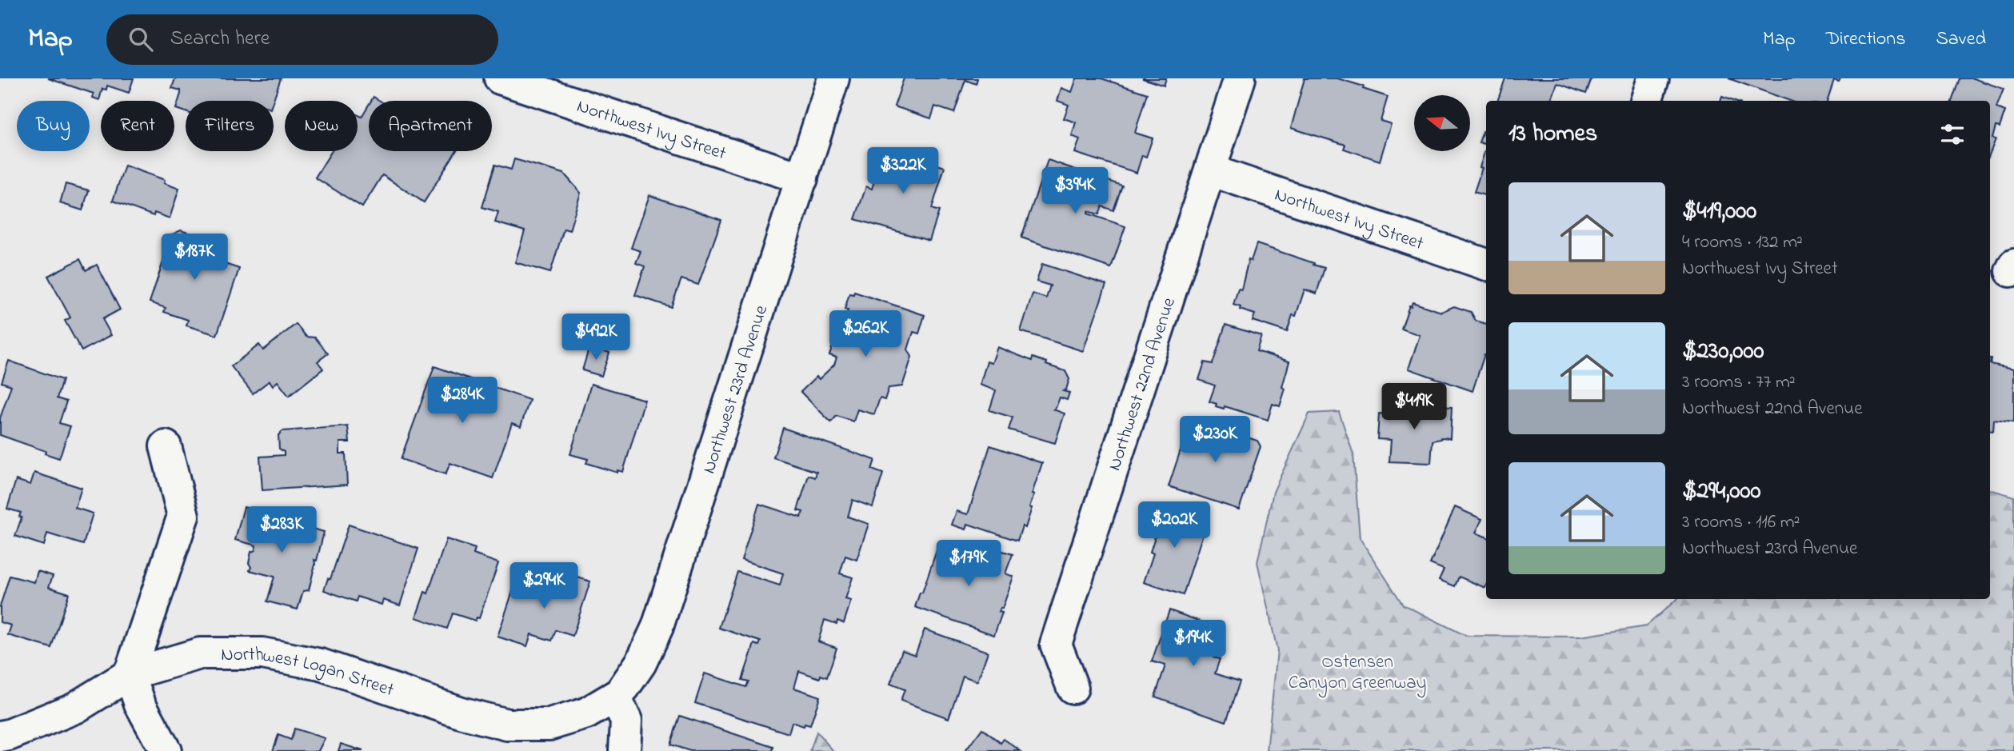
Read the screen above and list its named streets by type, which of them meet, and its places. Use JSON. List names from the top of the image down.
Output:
{
  "streets": {
    "street": [
      "Northwest Ivy Street",
      "Northwest 22nd Avenue",
      "Northwest 23rd Avenue",
      "Northwest Logan Street"
    ]
  },
  "crossings": [
    ["Northwest Ivy Street", "Northwest 22nd Avenue"],
    ["Northwest Ivy Street", "Northwest 23rd Avenue"],
    ["Northwest 23rd Avenue", "Northwest Logan Street"]
  ],
  "parks": ["Ostensen Canyon Greenway"],
  "north": "left",
  "page": {
    "header": "Map",
    "search": "Search here",
    "nav": ["Map", "Directions", "Saved"],
    "chip": [
      "Buy",
      "Rent",
      "Filters",
      "New",
      "Apartment"
    ],
    "heading": "13 homes",
    "price": [
      "$322K",
      "$394K",
      "$187K",
      "$262K",
      "$492K",
      "$284K",
      "$419K",
      "$230K",
      "$202K",
      "$283K",
      "$179K",
      "$294K",
      "$194K"
    ],
    "list": [
      {
        "name": "$419,000",
        "note": "4 rooms · 132 m² · Northwest Ivy Street"
      },
      {
        "name": "$230,000",
        "note": "3 rooms · 77 m² · Northwest 22nd Avenue"
      },
      {
        "name": "$294,000",
        "note": "3 rooms · 116 m² · Northwest 23rd Avenue"
      }
    ]
  }
}
